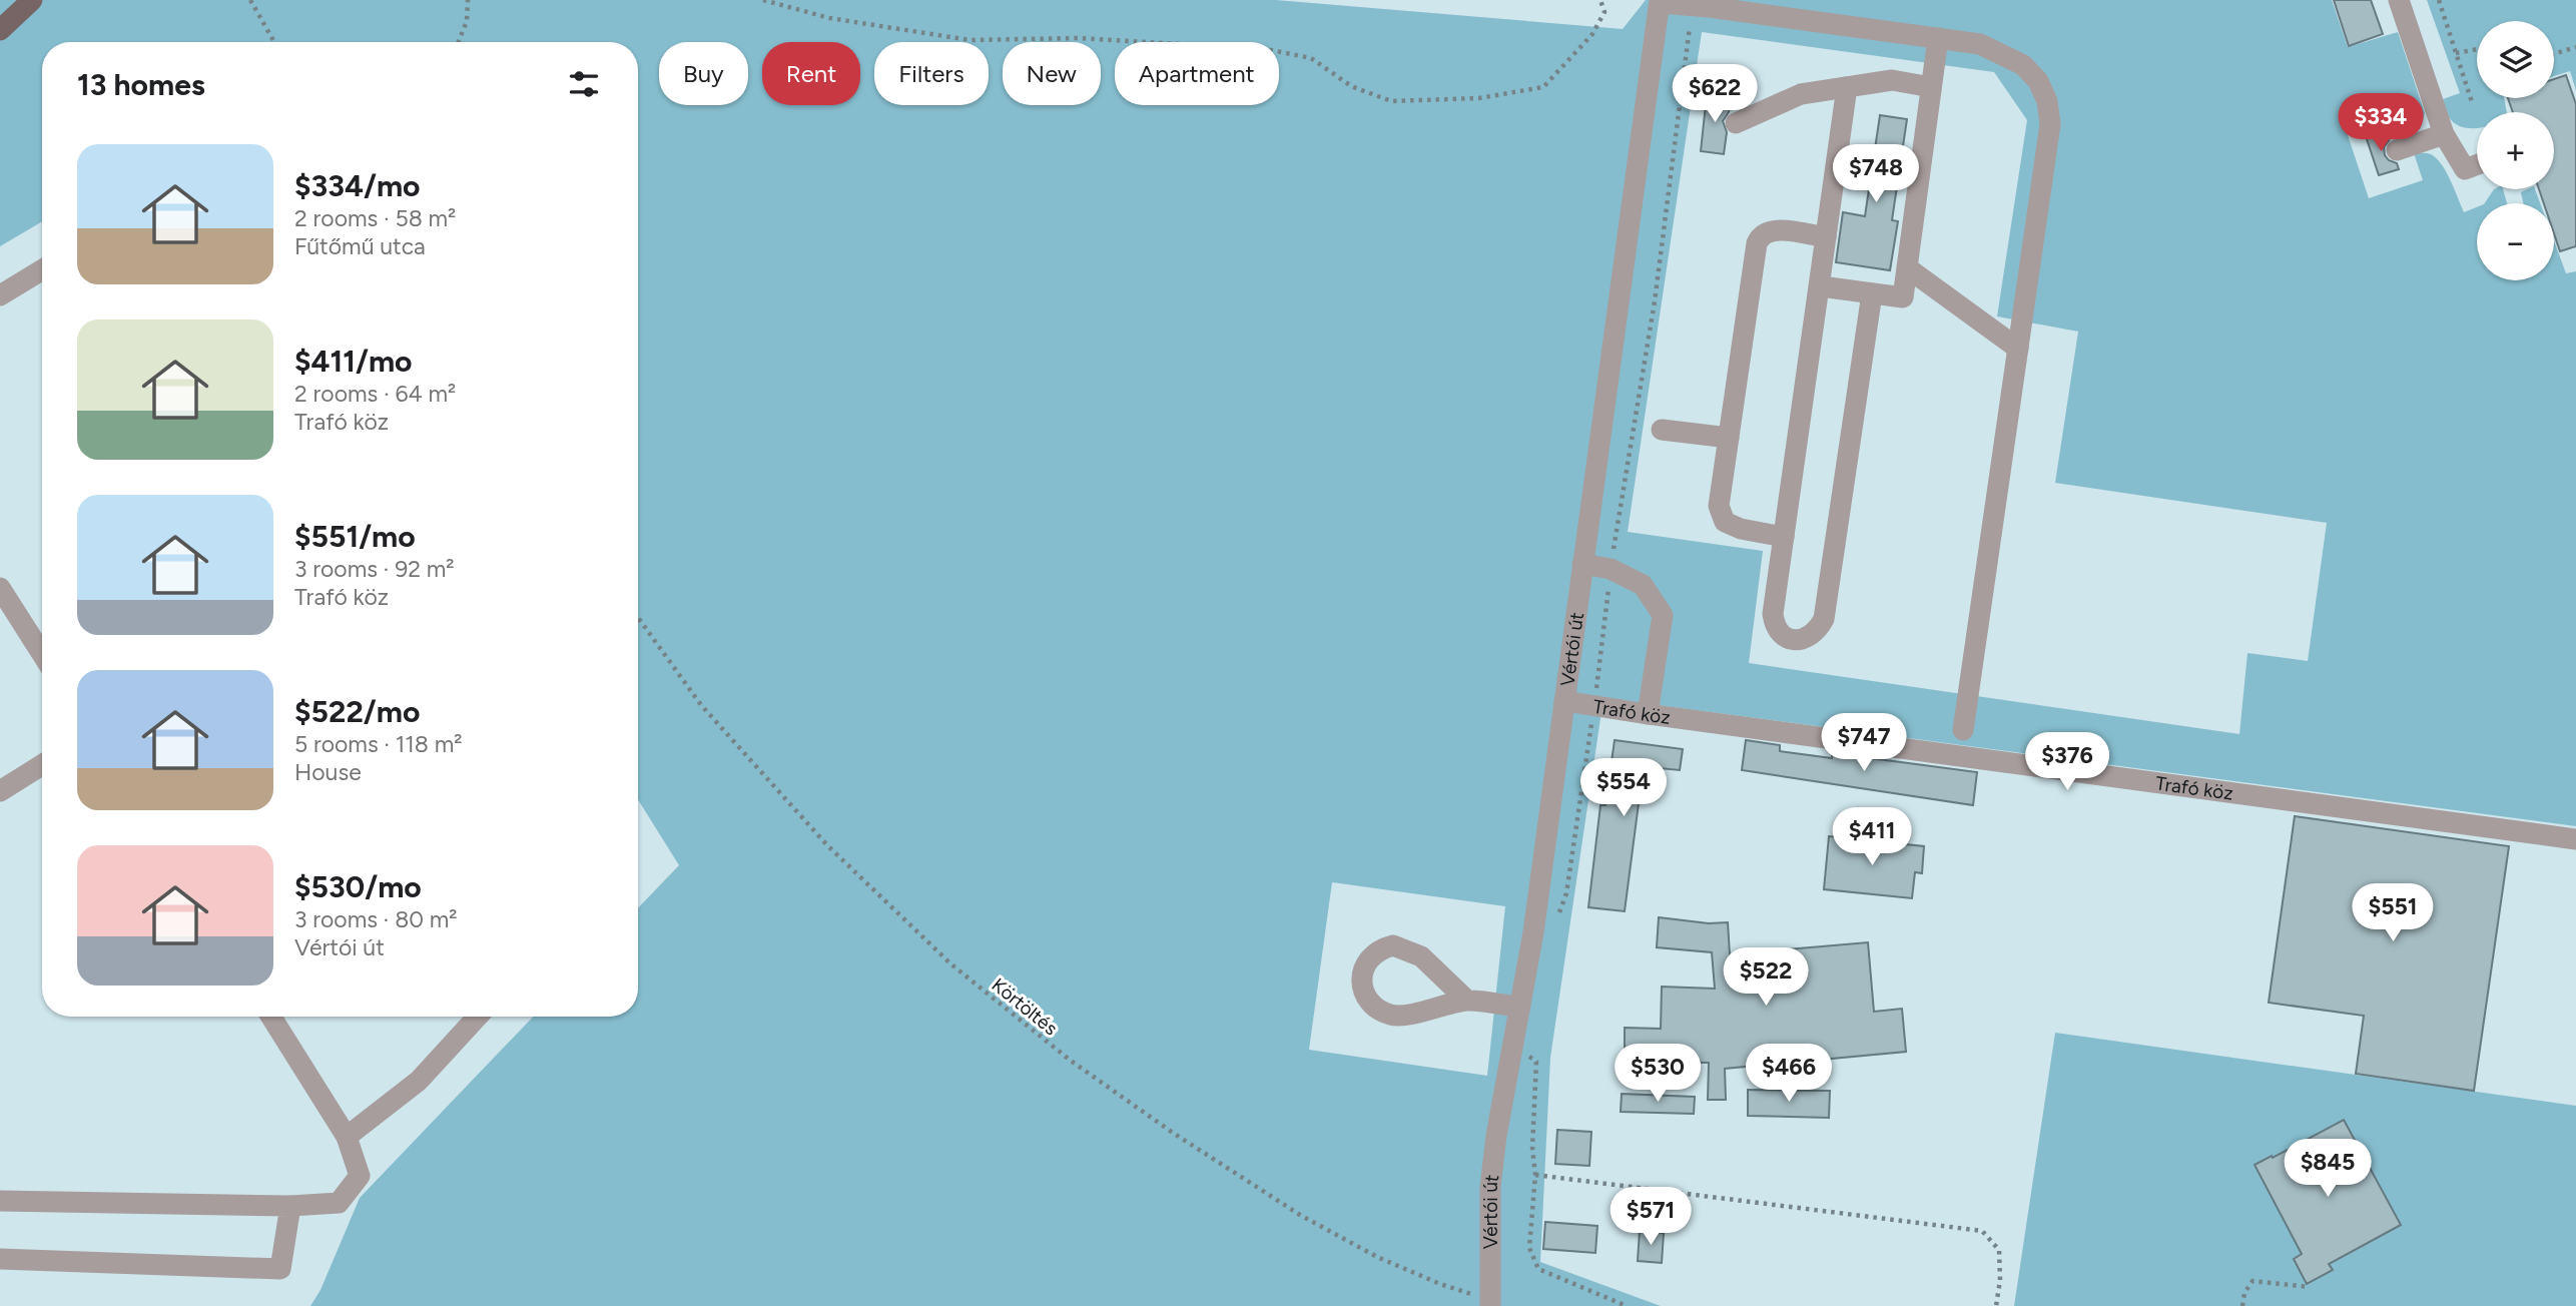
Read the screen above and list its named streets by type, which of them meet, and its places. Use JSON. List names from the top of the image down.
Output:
{
  "streets": {
    "street": ["Vértói út", "Trafó köz"],
    "path": ["Körtöltés"]
  },
  "crossings": [
    ["Vértói út", "Trafó köz"],
    ["Vértói út", "Körtöltés"]
  ],
  "page": {
    "map_buttons": ["+", "−"],
    "chip": [
      "Buy",
      "Rent",
      "Filters",
      "New",
      "Apartment"
    ],
    "heading": "13 homes",
    "price": [
      "$622",
      "$334",
      "$748",
      "$747",
      "$376",
      "$554",
      "$411",
      "$551",
      "$522",
      "$530",
      "$466",
      "$845",
      "$571"
    ],
    "list": [
      {
        "name": "$334/mo",
        "note": "2 rooms · 58 m² · Fűtőmű utca"
      },
      {
        "name": "$411/mo",
        "note": "2 rooms · 64 m² · Trafó köz"
      },
      {
        "name": "$551/mo",
        "note": "3 rooms · 92 m² · Trafó köz"
      },
      {
        "name": "$522/mo",
        "note": "5 rooms · 118 m² · House"
      },
      {
        "name": "$530/mo",
        "note": "3 rooms · 80 m² · Vértói út"
      }
    ]
  }
}
